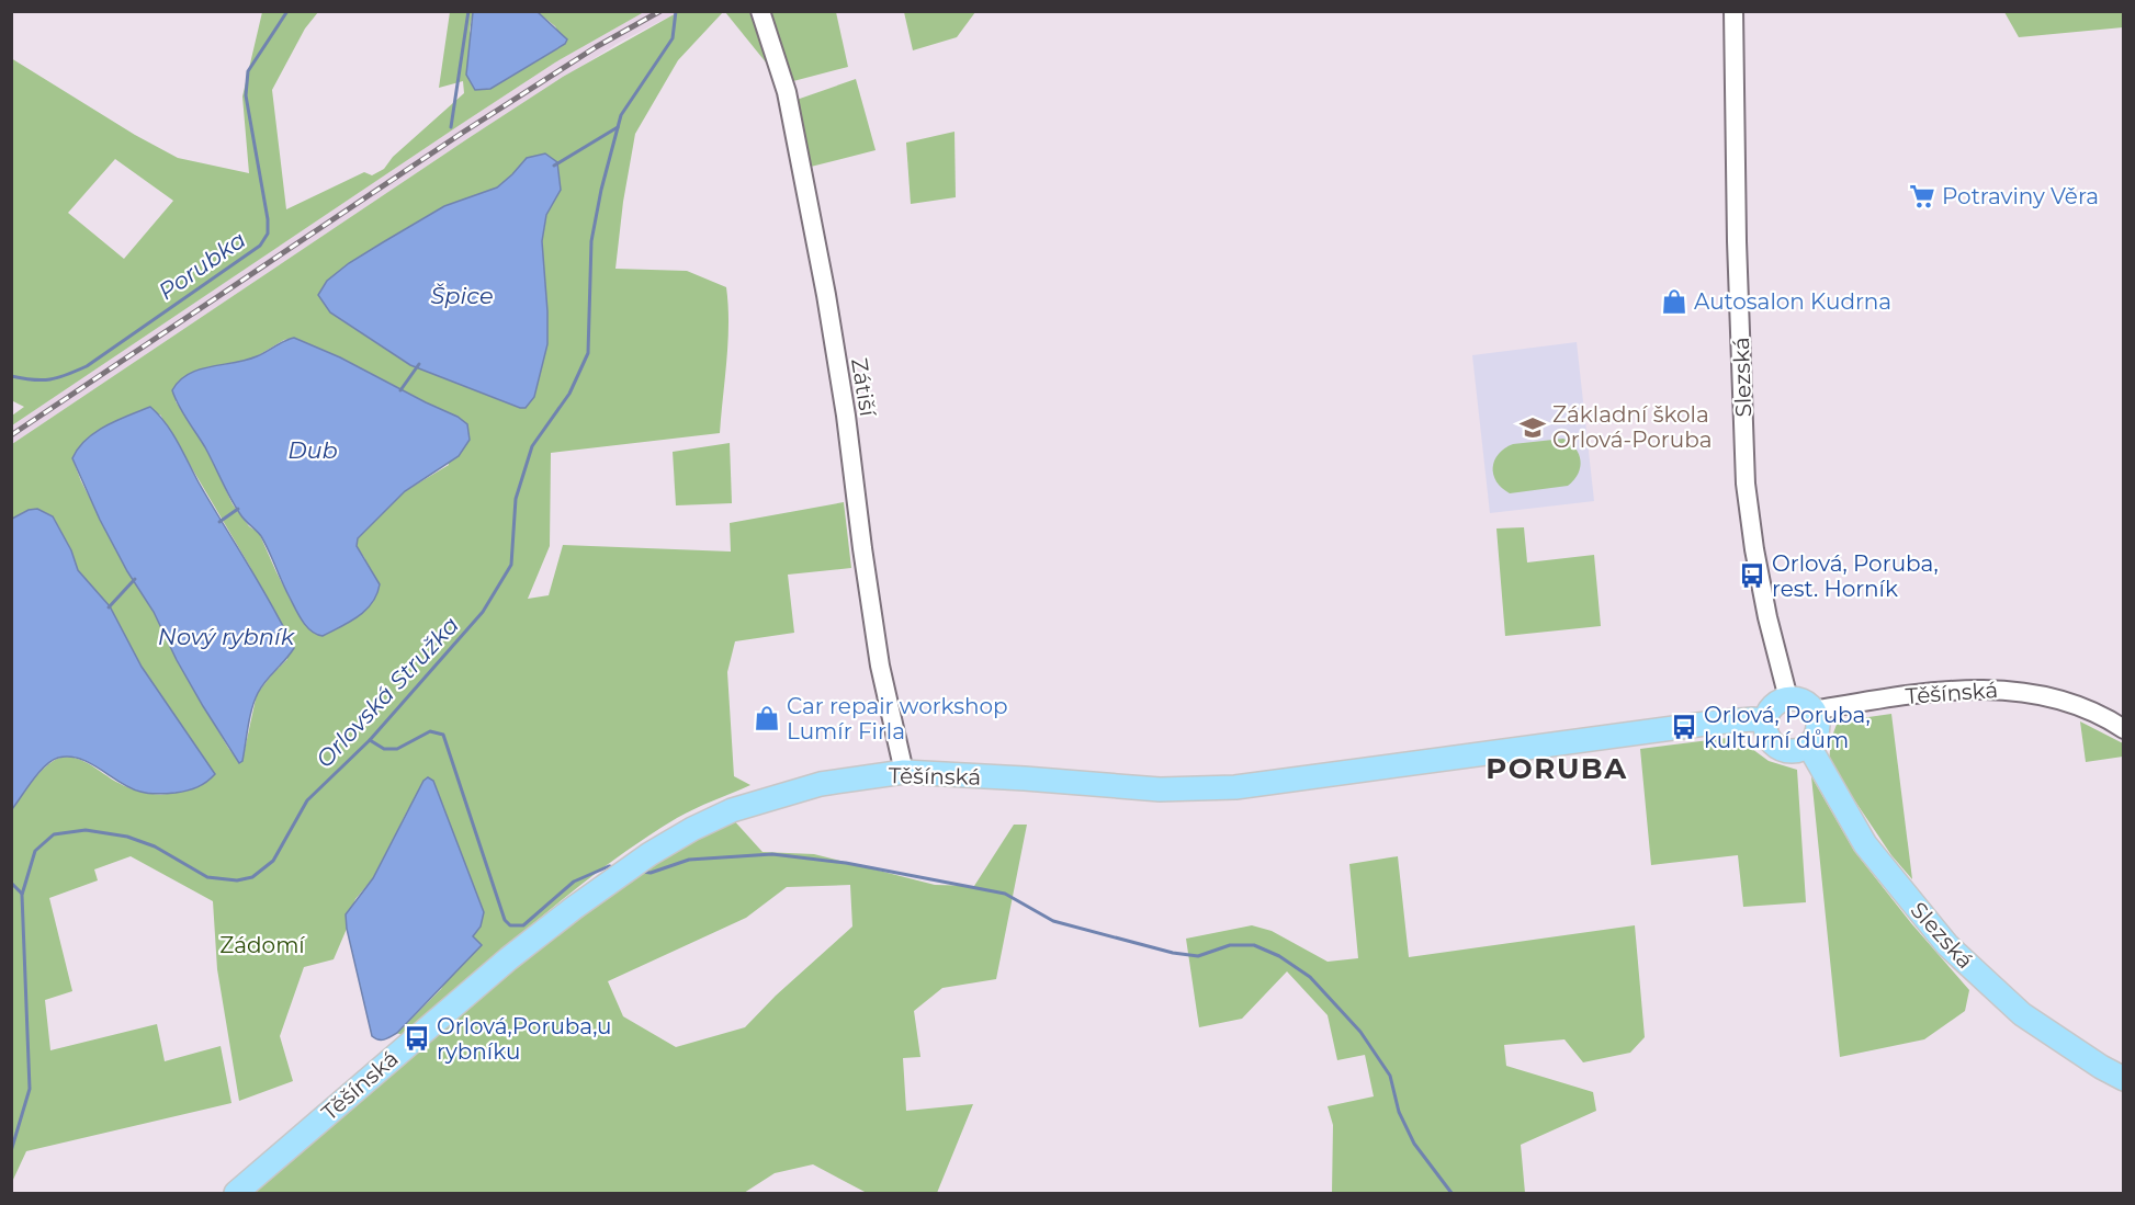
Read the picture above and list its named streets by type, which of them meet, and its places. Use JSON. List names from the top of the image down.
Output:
{
  "streets": {
    "main road": ["Slezská", "Těšínská"],
    "street": ["Zátiší"]
  },
  "crossings": [
    ["Slezská", "Těšínská"],
    ["Zátiší", "Těšínská"]
  ],
  "districts": ["PORUBA"],
  "water": [
    "Porubka",
    "Špice",
    "Dub",
    "Nový rybník",
    "Orlovská Stružka"
  ],
  "parks": ["Zádomí"],
  "places": {
    "supermarket": ["Potraviny Věra"],
    "shop": ["Autosalon Kudrna", "Car repair workshop Lumír Firla"],
    "school or university": ["Základní škola Orlová-Poruba"],
    "bus stop": ["Orlová, Poruba, rest. Horník", "Orlová, Poruba, kulturní dům", "Orlová,Poruba,u rybníku"]
  }
}
